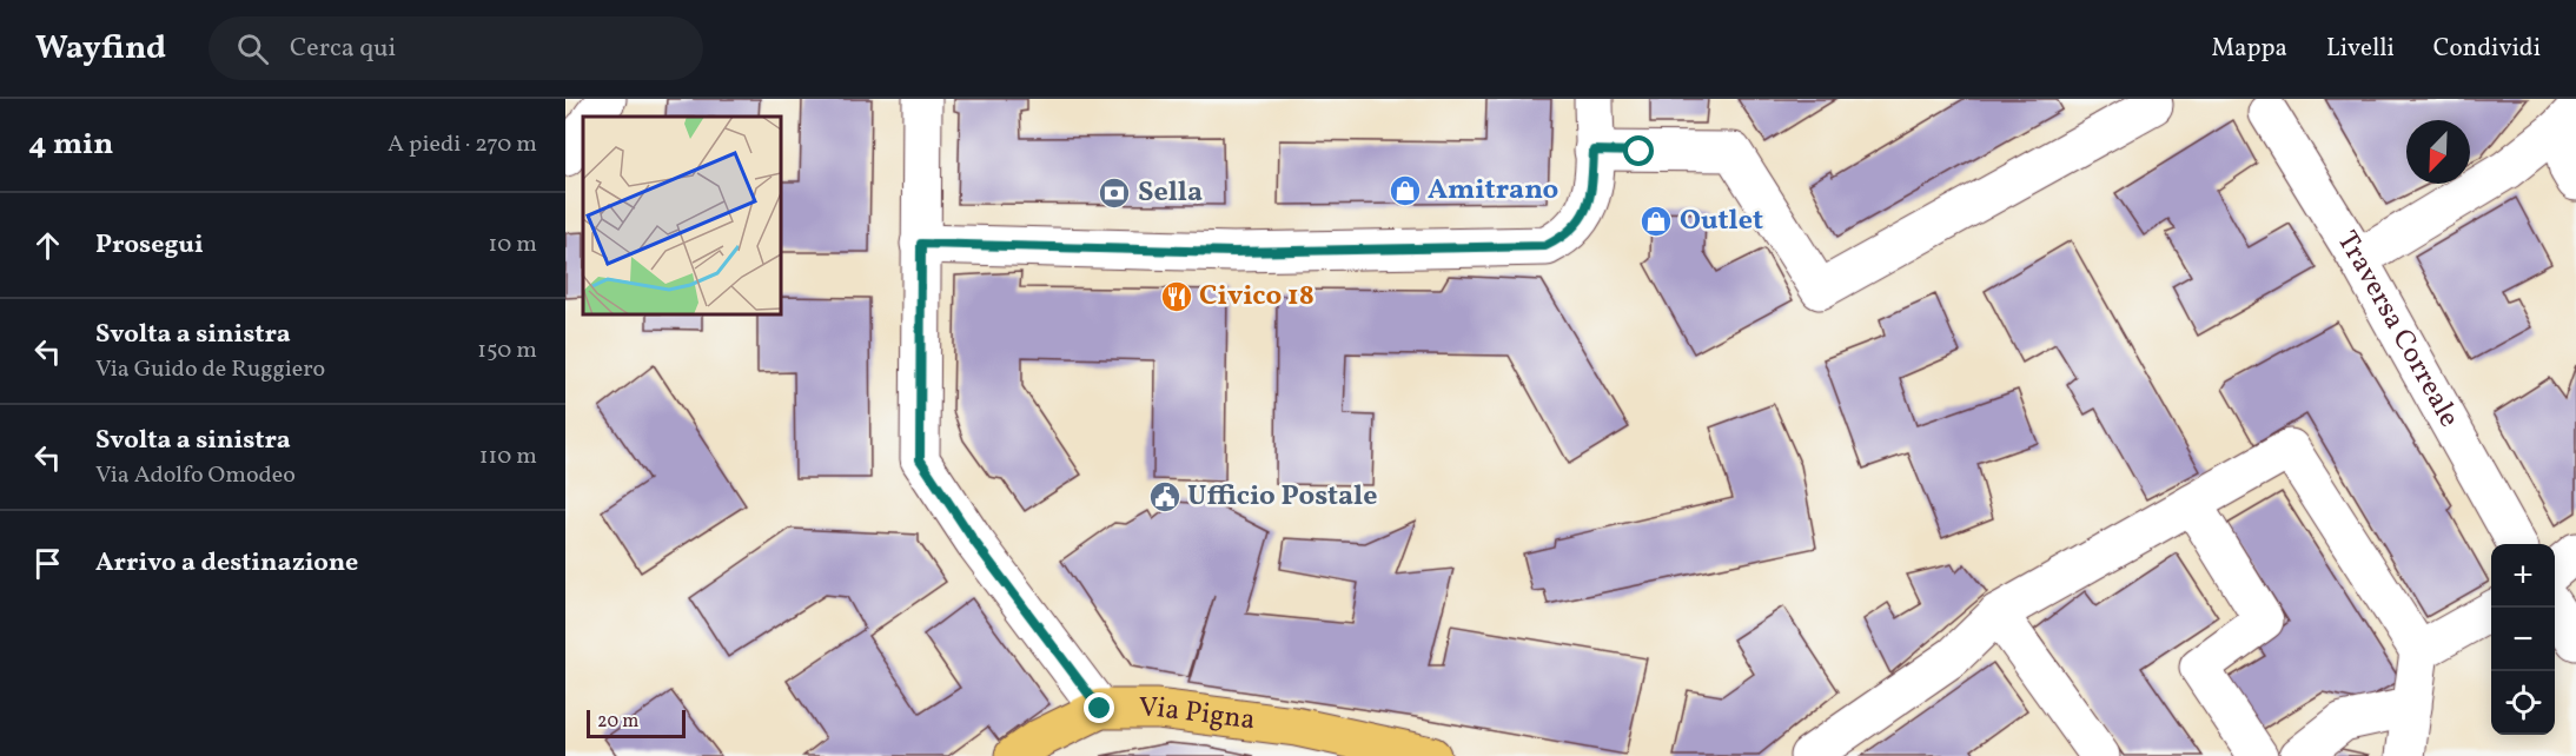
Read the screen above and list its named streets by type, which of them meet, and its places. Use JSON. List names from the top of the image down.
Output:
{
  "streets": {
    "main road": ["Via Pigna"],
    "street": ["Traversa Correale"]
  },
  "places": {
    "shop": ["Amitrano", "Outlet"],
    "bank": ["Sella"],
    "restaurant": ["Civico 18"],
    "public building": ["Ufficio Postale"]
  },
  "scale_bar": "20 m",
  "north": "bottom left",
  "page": {
    "header": "Wayfind",
    "search": "Cerca qui",
    "nav": ["Mappa", "Livelli", "Condividi"],
    "heading": ["4 min", "A piedi · 270 m"],
    "list": [
      ["Prosegui", "10 m"],
      ["Svolta a sinistra", "Via Guido de Ruggiero", "150 m"],
      ["Svolta a sinistra", "Via Adolfo Omodeo", "110 m"],
      "Arrivo a destinazione"
    ],
    "map_buttons": ["+", "−"],
    "scale": "20 m"
  }
}
